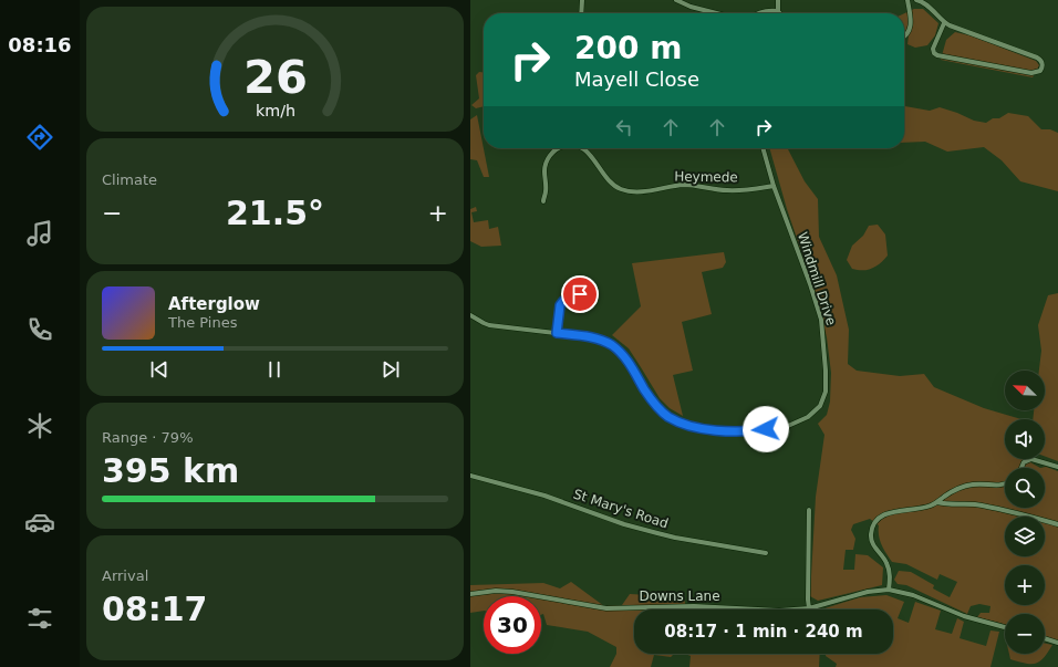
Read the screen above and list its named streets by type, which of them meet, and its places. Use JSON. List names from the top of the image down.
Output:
{
  "streets": {
    "street": [
      "Heymede",
      "Windmill Drive",
      "St Mary's Road",
      "Downs Lane"
    ]
  },
  "crossings": [
    ["Heymede", "Windmill Drive"]
  ],
  "north": "top left",
  "page": {
    "tabs": "08:16",
    "turn": ["200 m", "Mayell Close"],
    "tile": [
      "Climate",
      ["Range · 79%", "395 km"],
      ["Arrival", "08:17"]
    ],
    "heat": ["−", "21.5°", "+"],
    "song": ["Afterglow", "The Pines"],
    "map_buttons": ["+", "−"],
    "limit": "30",
    "trip": "08:17 · 1 min · 240 m",
    "gauge": ["26", "km/h"]
  }
}
